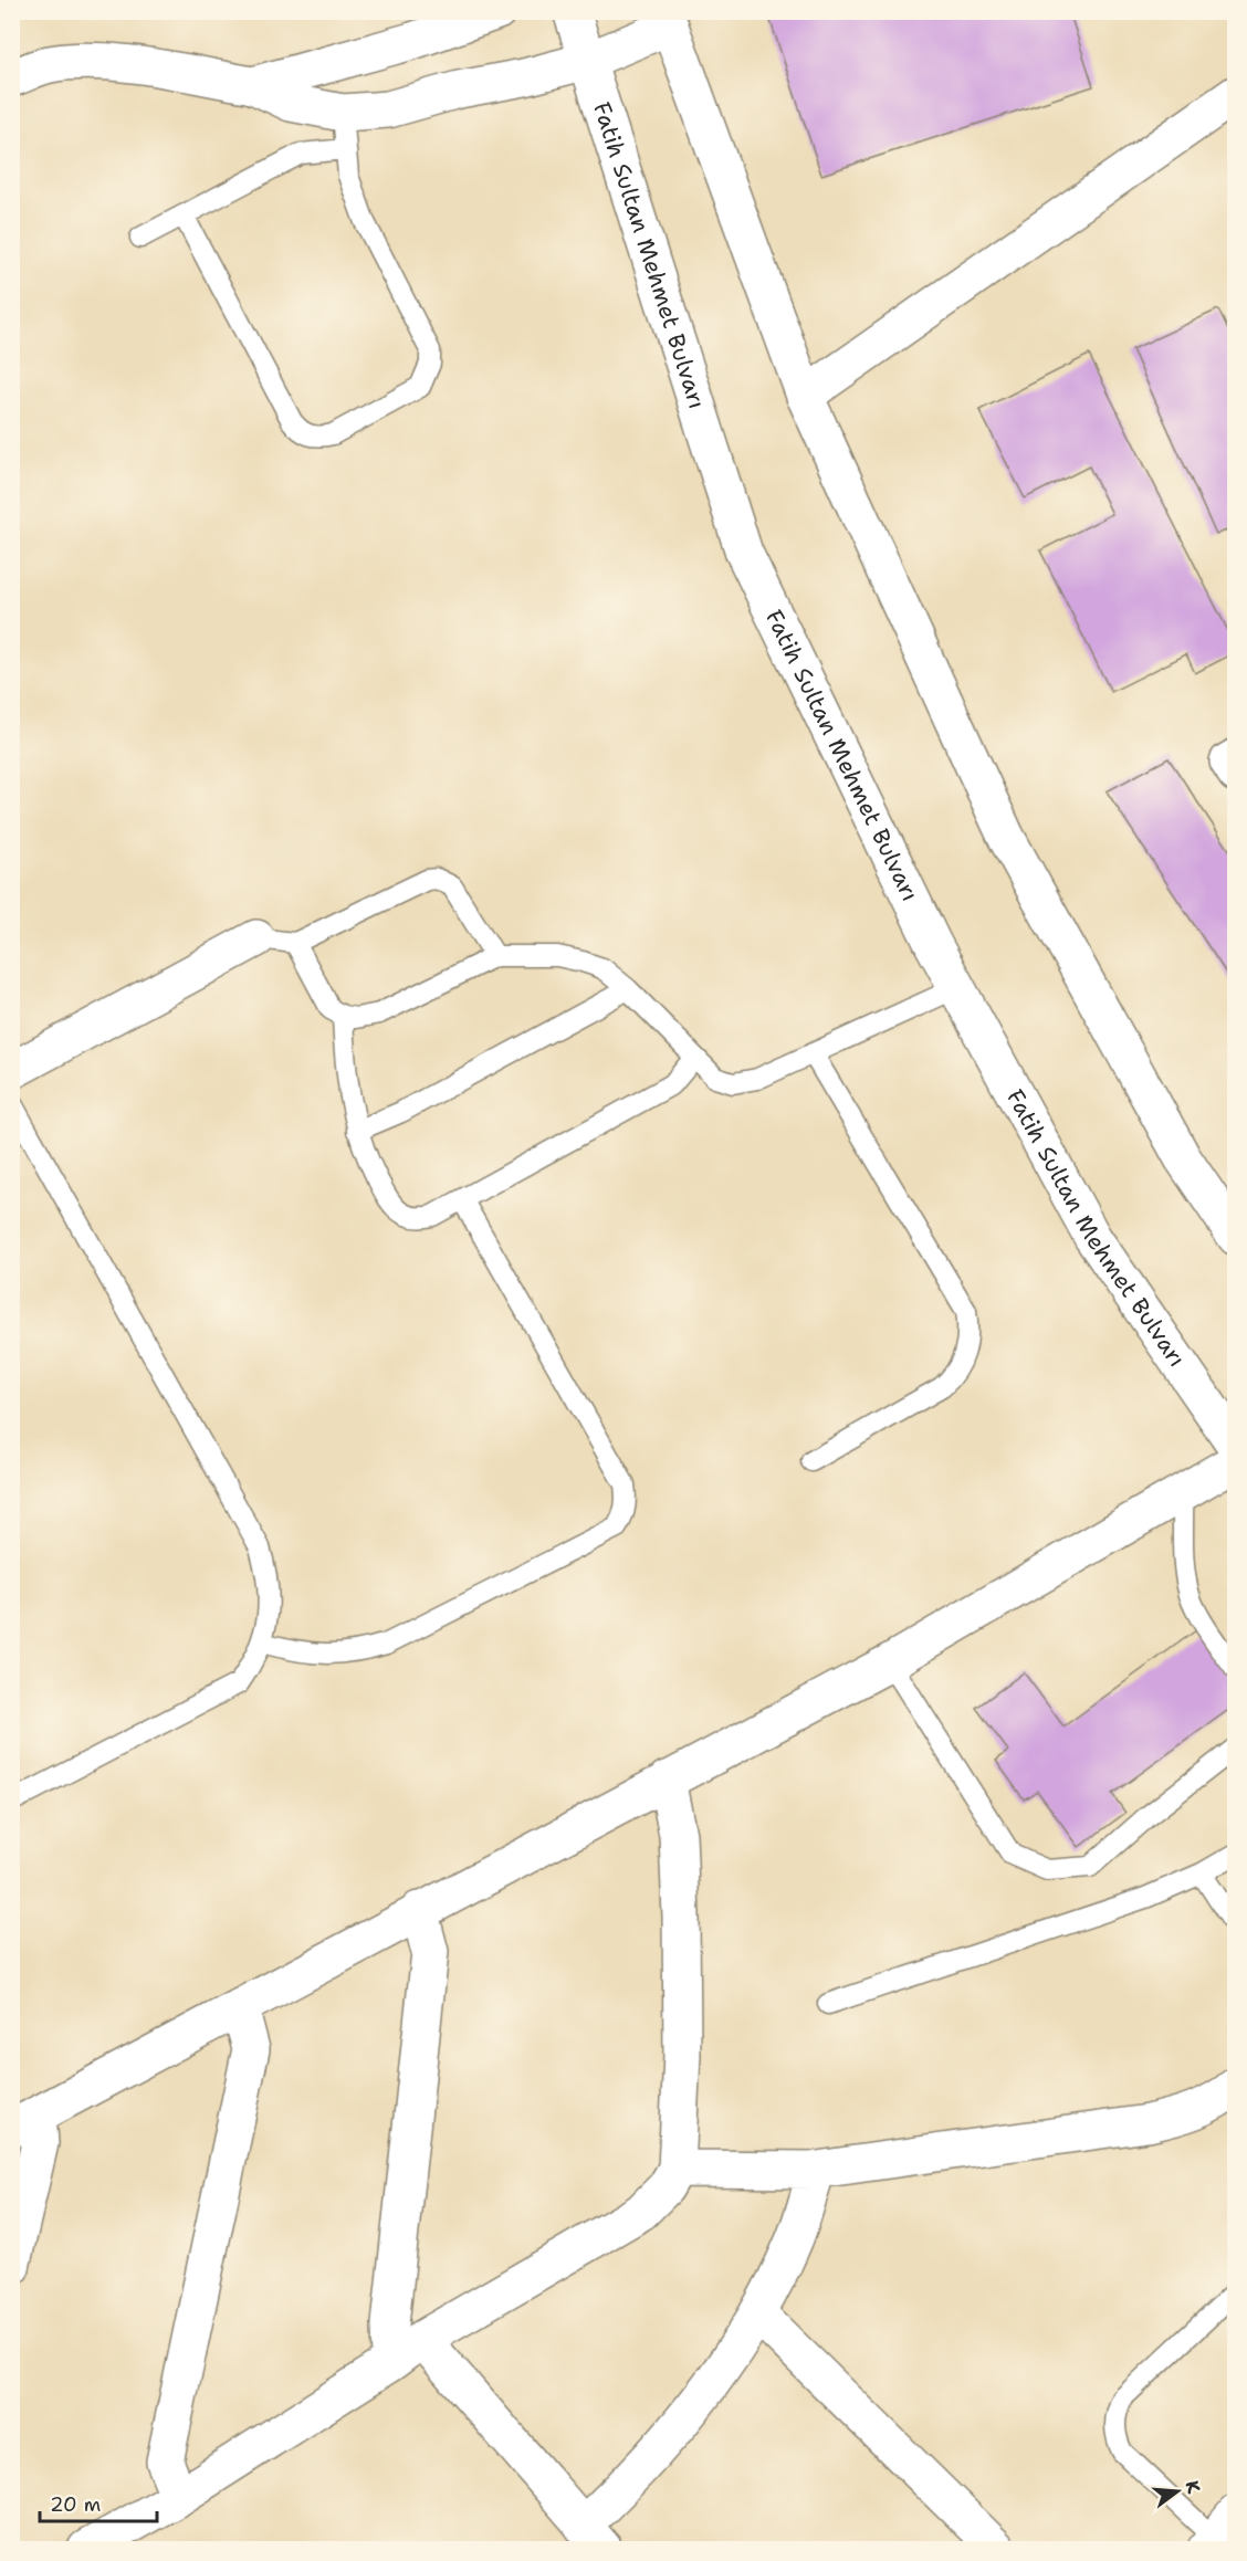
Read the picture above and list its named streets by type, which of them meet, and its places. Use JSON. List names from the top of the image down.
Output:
{
  "streets": {
    "main road": ["Fatih Sultan Mehmet Bulvarı"]
  },
  "scale_bar": "20 m",
  "north": "right"
}
